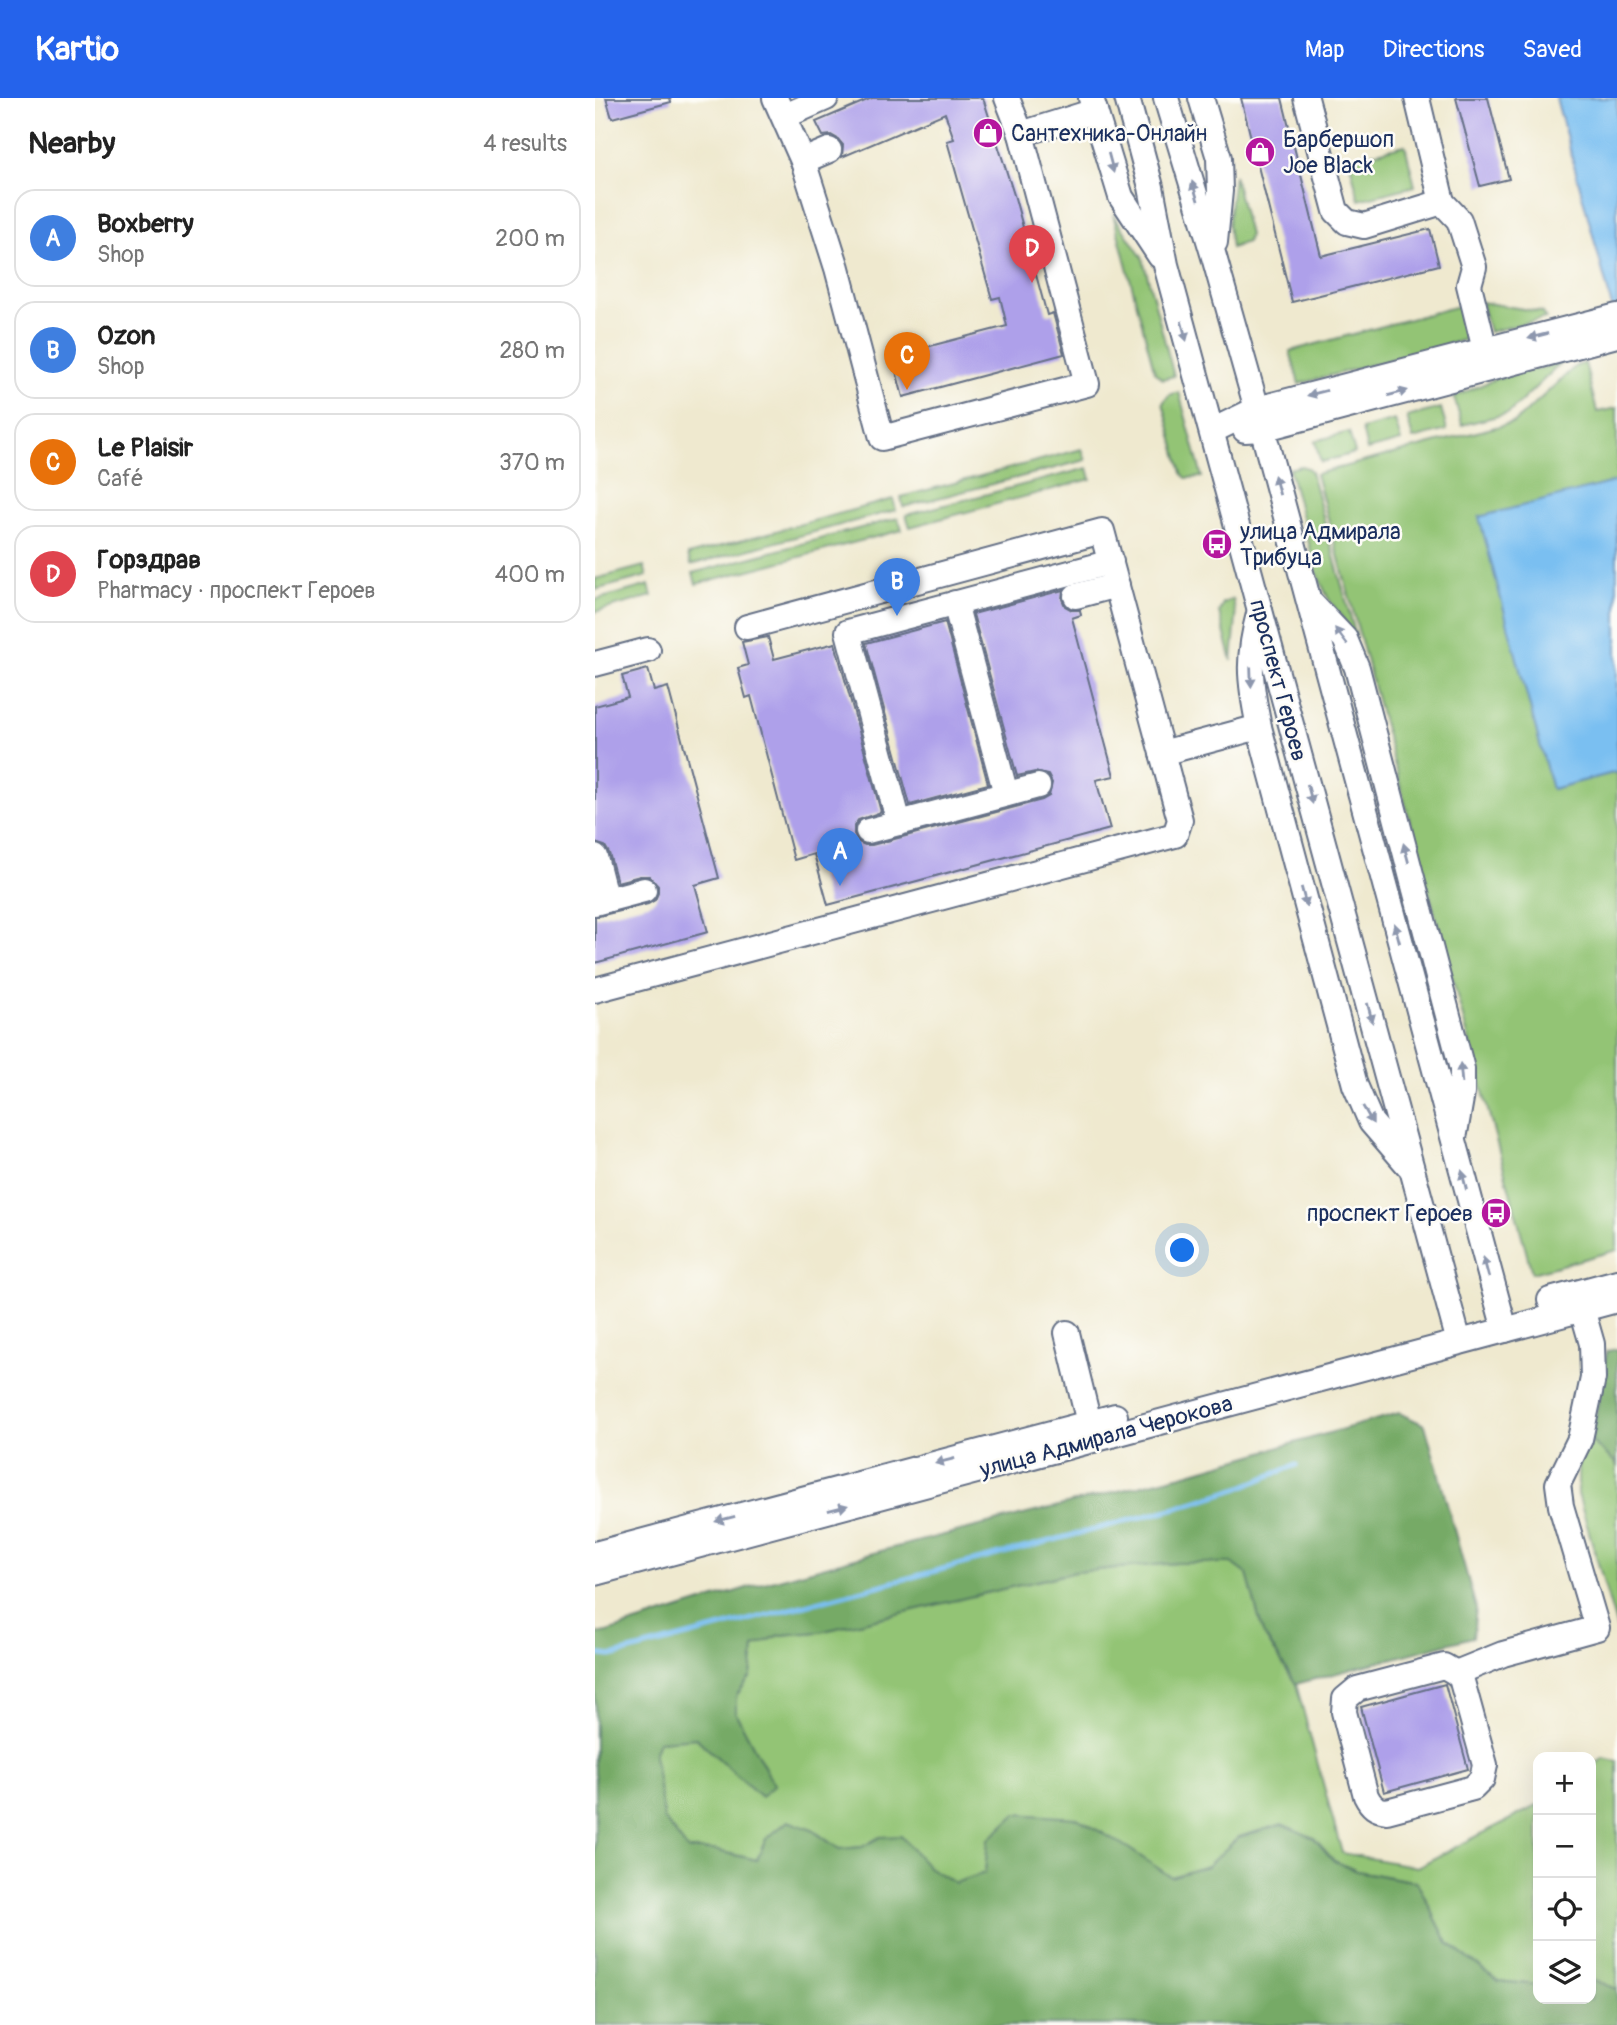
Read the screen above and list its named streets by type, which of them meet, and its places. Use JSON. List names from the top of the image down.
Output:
{
  "streets": {
    "street": ["проспект Героев", "улица Адмирала Черокова"]
  },
  "crossings": [
    ["проспект Героев", "улица Адмирала Черокова"]
  ],
  "places": {
    "shop": ["Сантехника-Онлайн", "Барбершоп Joe Black"],
    "bus stop": ["улица Адмирала Трибуца", "проспект Героев"]
  },
  "page": {
    "header": "Kartio",
    "nav": ["Map", "Directions", "Saved"],
    "heading": ["Nearby", "4 results"],
    "list": [
      {
        "mark": "A",
        "name": "Boxberry",
        "note": "Shop",
        "value": "200 m"
      },
      {
        "mark": "B",
        "name": "Ozon",
        "note": "Shop",
        "value": "280 m"
      },
      {
        "mark": "C",
        "name": "Le Plaisir",
        "note": "Café",
        "value": "370 m"
      },
      {
        "mark": "D",
        "name": "Горздрав",
        "note": "Pharmacy · проспект Героев",
        "value": "400 m"
      }
    ],
    "pins": [
      "D",
      "C",
      "B",
      "A"
    ],
    "map_buttons": ["+", "−"]
  }
}
